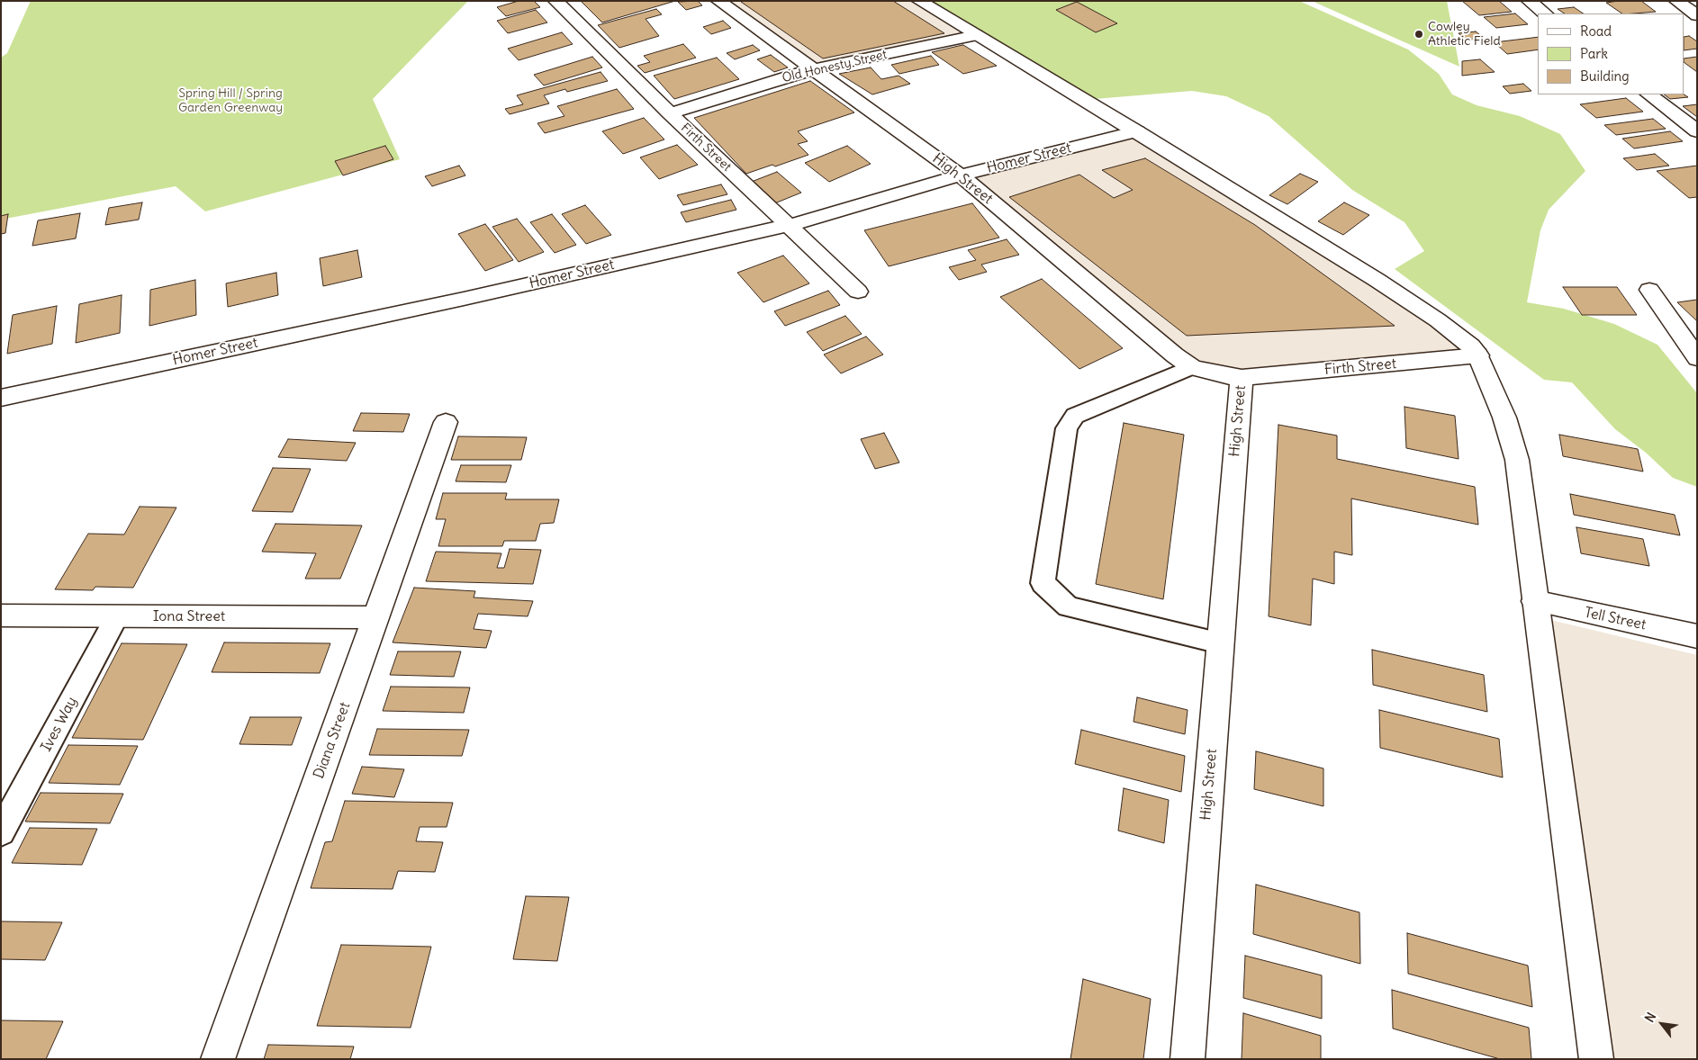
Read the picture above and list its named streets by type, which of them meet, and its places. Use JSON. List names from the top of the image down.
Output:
{
  "streets": {
    "street": [
      "Old Honesty Street",
      "Firth Street",
      "Homer Street",
      "High Street",
      "Iona Street",
      "Tell Street",
      "Diana Street"
    ],
    "lane": ["Ives Way"]
  },
  "crossings": [
    ["Old Honesty Street", "Firth Street"],
    ["Old Honesty Street", "High Street"],
    ["Firth Street", "Homer Street"],
    ["Firth Street", "High Street"],
    ["Homer Street", "High Street"],
    ["Iona Street", "Ives Way"],
    ["Iona Street", "Diana Street"]
  ],
  "parks": ["Spring Hill / Spring Garden Greenway"],
  "places": ["Cowley Athletic Field"],
  "legend": ["Road", "Park", "Building"],
  "north": "top left"
}
